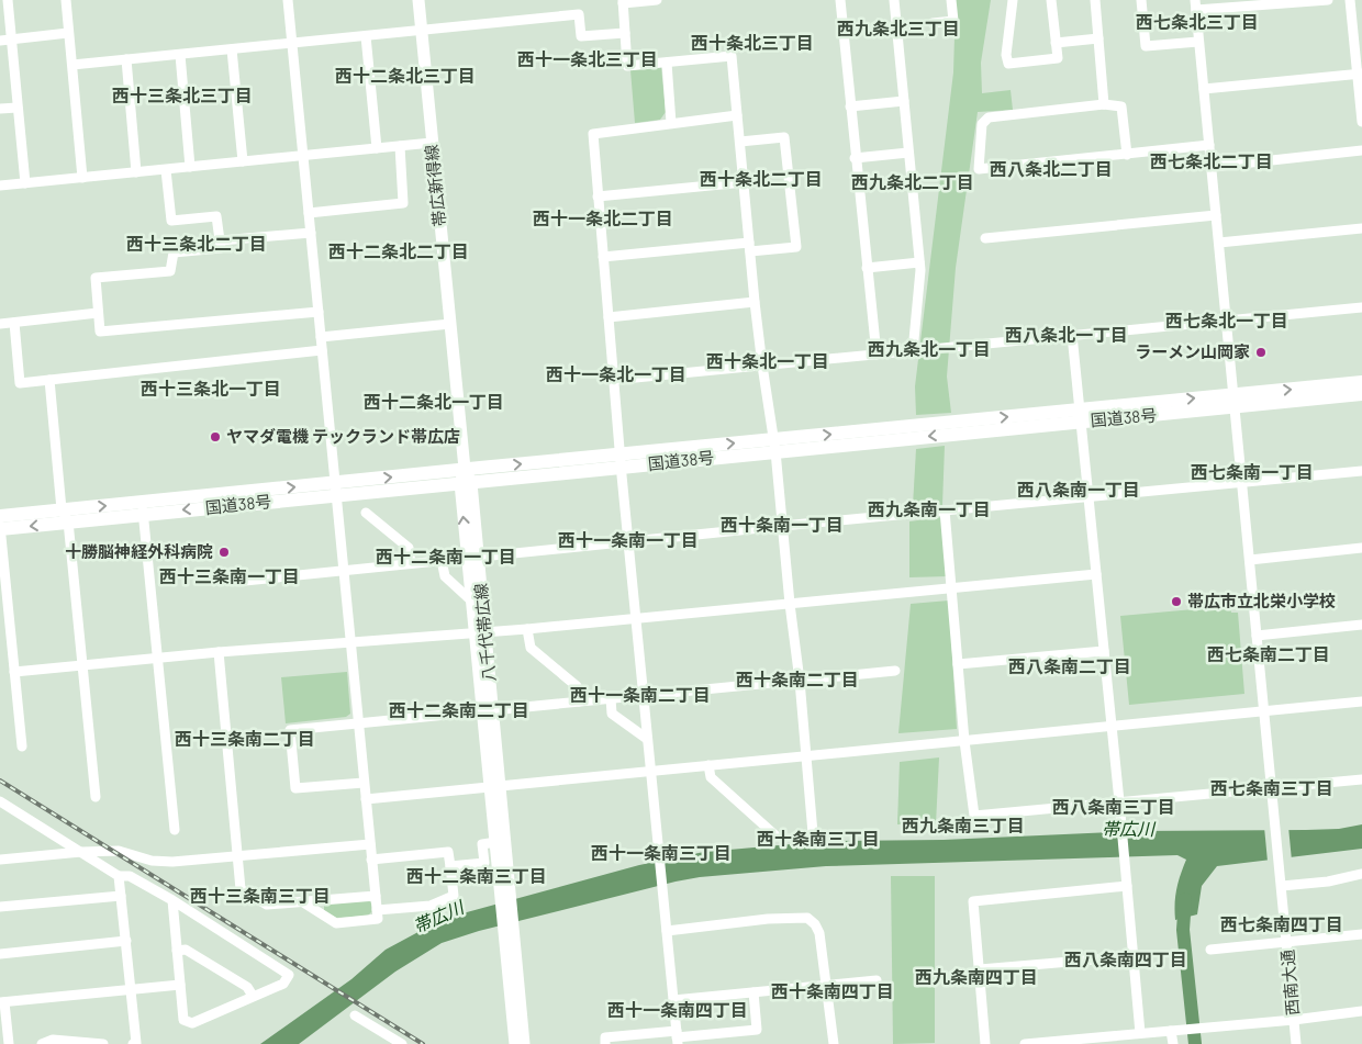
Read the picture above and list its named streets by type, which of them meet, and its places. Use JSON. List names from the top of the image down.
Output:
{
  "streets": {
    "highway": ["国道38号"],
    "main road": ["帯広新得線", "八千代帯広線"],
    "street": ["西南大通"]
  },
  "crossings": [
    ["帯広新得線", "国道38号"],
    ["帯広新得線", "八千代帯広線"],
    ["国道38号", "八千代帯広線"],
    ["国道38号", "西南大通"]
  ],
  "districts": [
    "西七条北三丁目",
    "西九条北三丁目",
    "西十条北三丁目",
    "西十一条北三丁目",
    "西十二条北三丁目",
    "西十三条北三丁目",
    "西七条北二丁目",
    "西八条北二丁目",
    "西十条北二丁目",
    "西九条北二丁目",
    "西十一条北二丁目",
    "西十三条北二丁目",
    "西十二条北二丁目",
    "西七条北一丁目",
    "西八条北一丁目",
    "西九条北一丁目",
    "西十条北一丁目",
    "西十一条北一丁目",
    "西十三条北一丁目",
    "西十二条北一丁目",
    "西七条南一丁目",
    "西八条南一丁目",
    "西九条南一丁目",
    "西十条南一丁目",
    "西十一条南一丁目",
    "西十二条南一丁目",
    "西十三条南一丁目",
    "西七条南二丁目",
    "西八条南二丁目",
    "西十条南二丁目",
    "西十一条南二丁目",
    "西十二条南二丁目",
    "西十三条南二丁目",
    "西七条南三丁目",
    "西八条南三丁目",
    "西九条南三丁目",
    "西十条南三丁目",
    "西十一条南三丁目",
    "西十二条南三丁目",
    "西十三条南三丁目",
    "西七条南四丁目",
    "西八条南四丁目",
    "西九条南四丁目",
    "西十条南四丁目",
    "西十一条南四丁目"
  ],
  "water": ["帯広川"],
  "places": [
    "ラーメン山岡家",
    "ヤマダ電機 テックランド帯広店",
    "十勝脳神経外科病院",
    "帯広市立北栄小学校"
  ]
}
